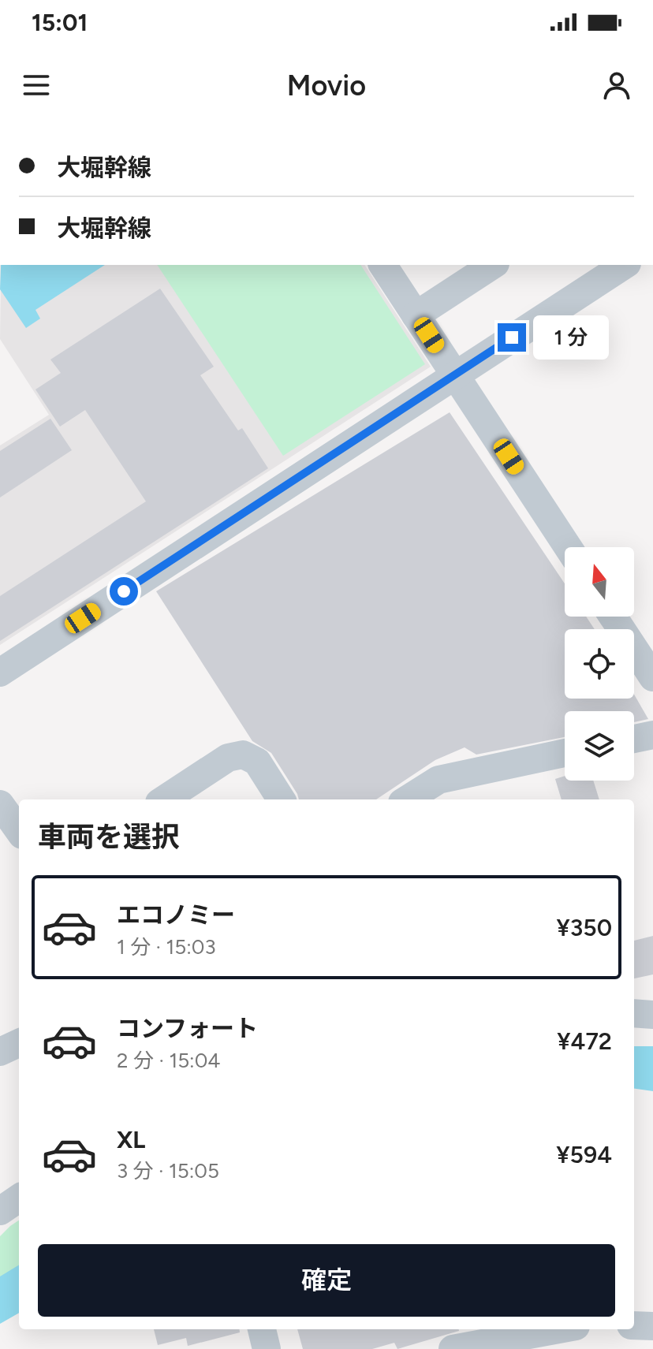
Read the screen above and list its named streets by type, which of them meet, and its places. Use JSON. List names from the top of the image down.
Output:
{
  "north": "top",
  "page": {
    "status": "15:01",
    "header": "Movio",
    "banner": ["大堀幹線", "大堀幹線"],
    "bubble": "1 分",
    "heading": "車両を選択",
    "list": [
      {
        "name": "エコノミー",
        "note": "1 分 · 15:03",
        "value": "¥350"
      },
      {
        "name": "コンフォート",
        "note": "2 分 · 15:04",
        "value": "¥472"
      },
      {
        "name": "XL",
        "note": "3 分 · 15:05",
        "value": "¥594"
      }
    ],
    "buttons": "確定"
  }
}
